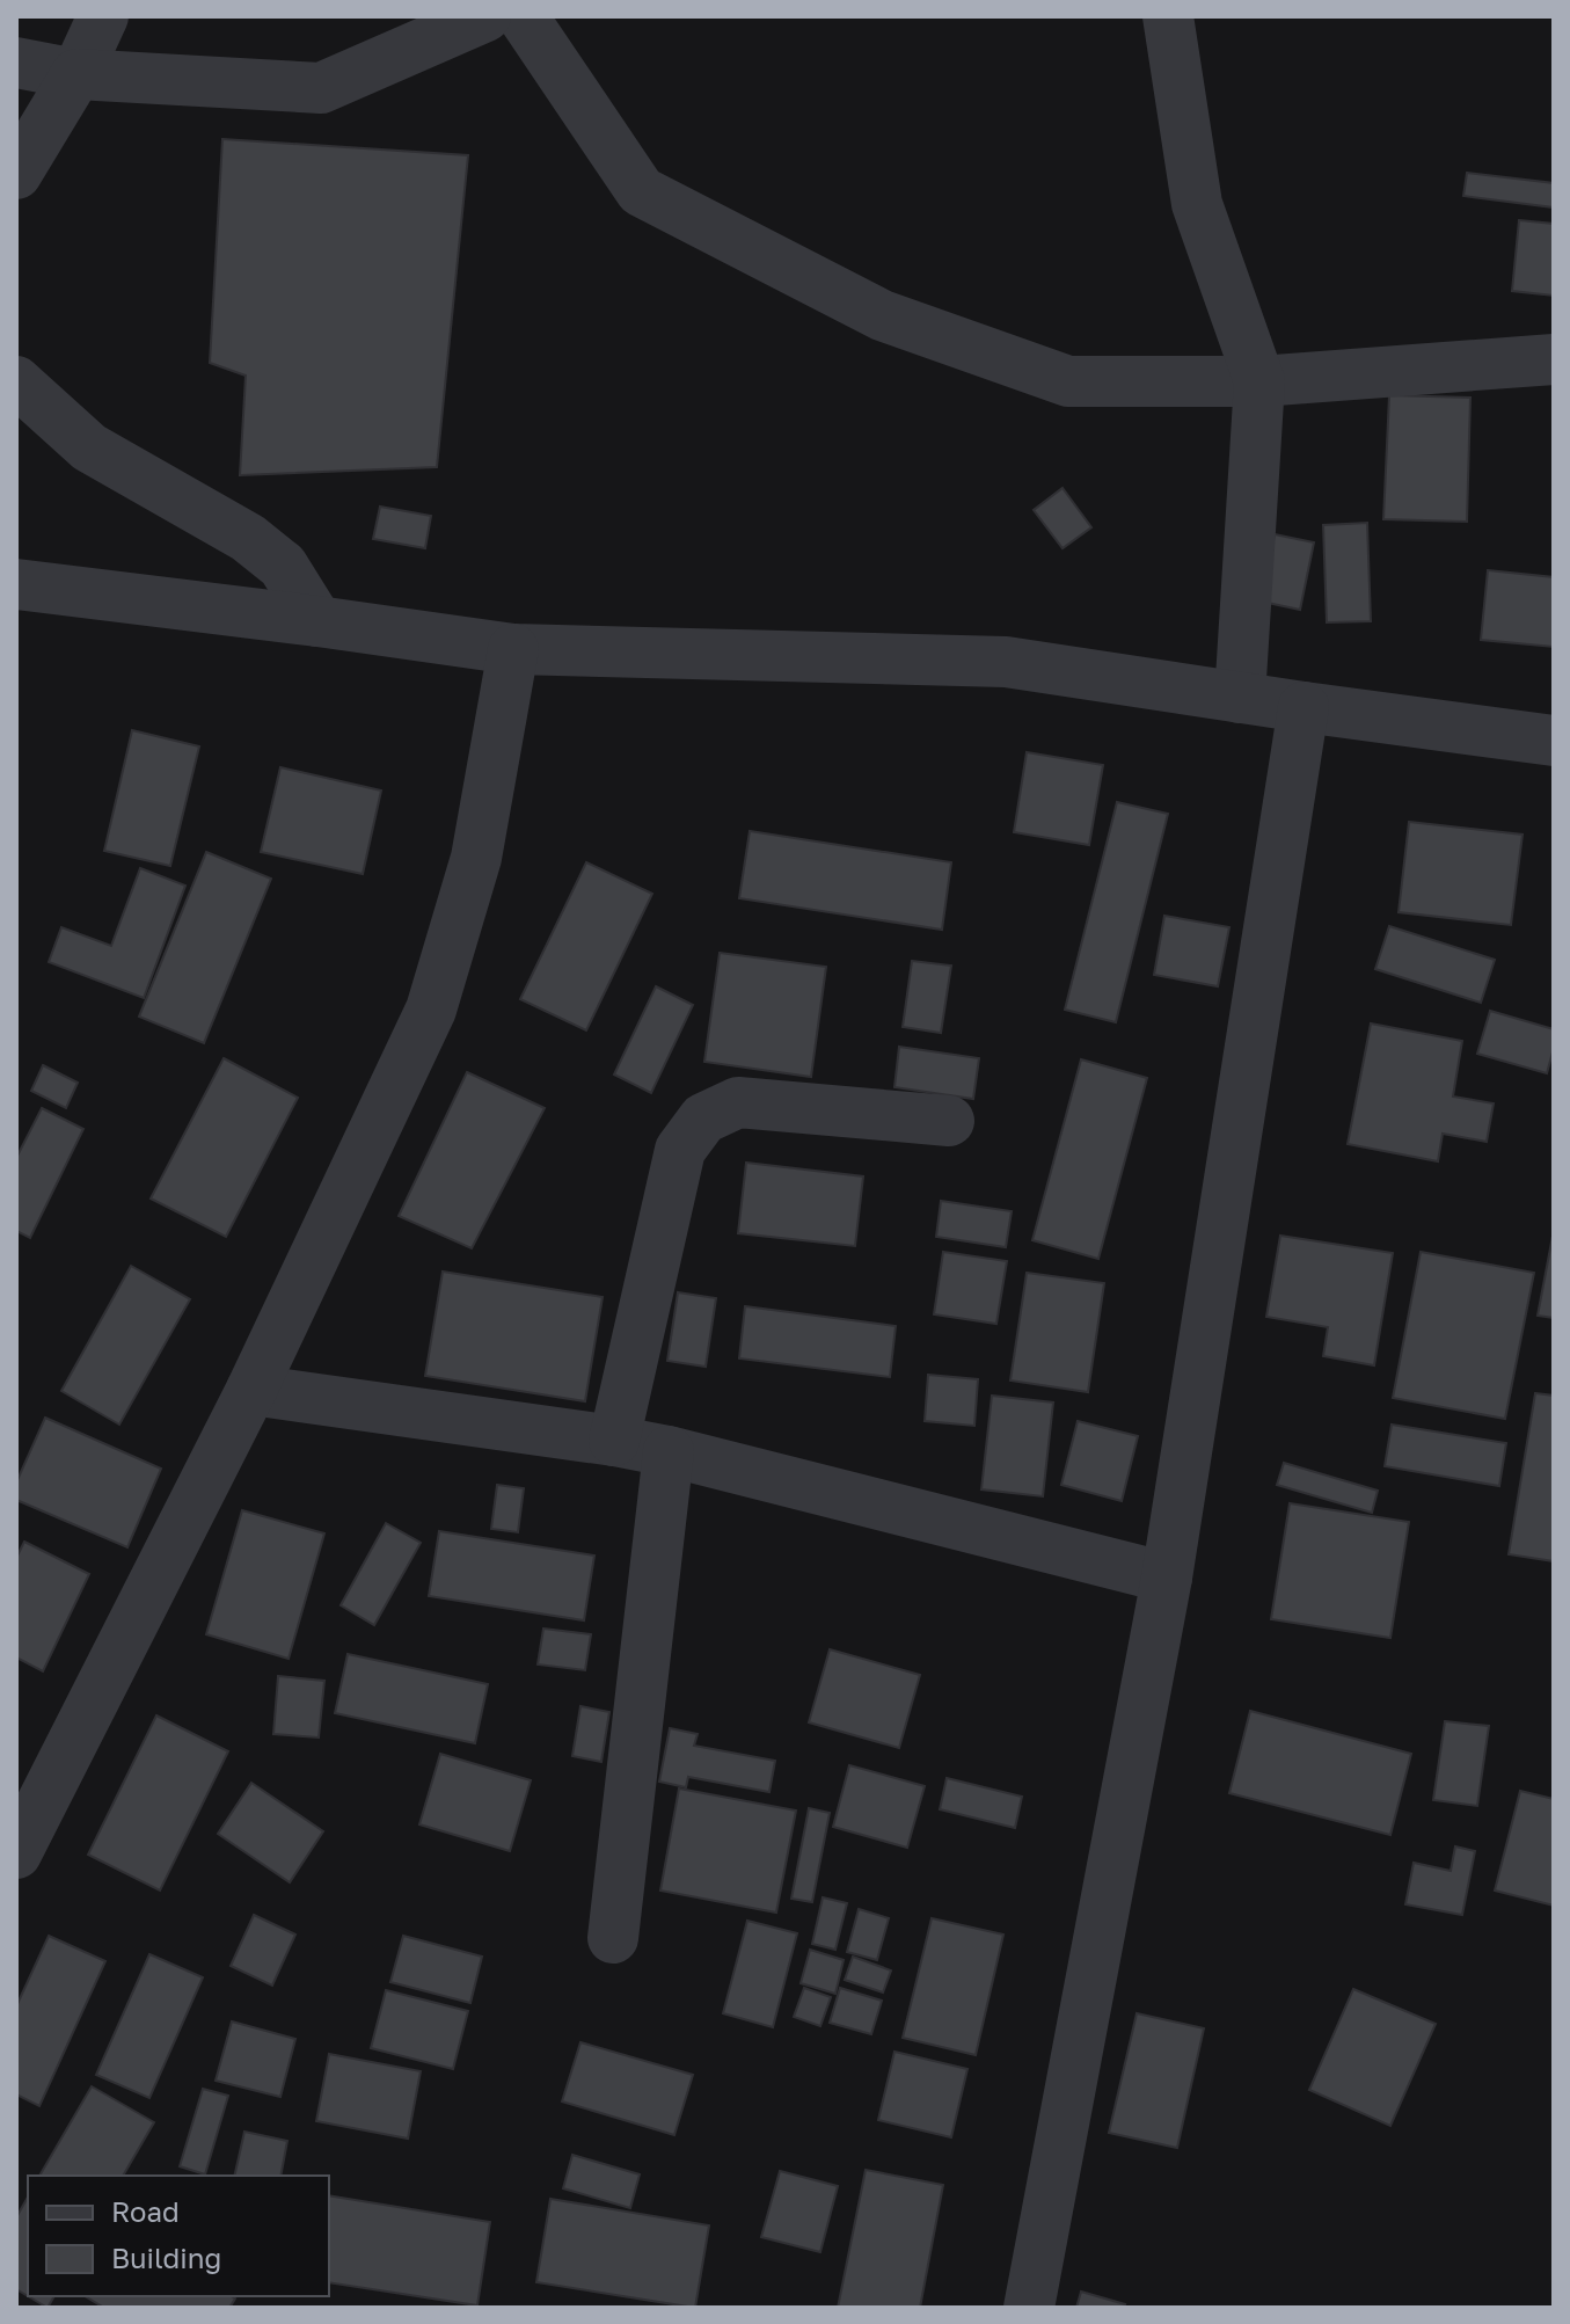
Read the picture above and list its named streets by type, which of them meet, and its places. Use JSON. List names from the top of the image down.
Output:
{
  "legend": ["Road", "Building"]
}
